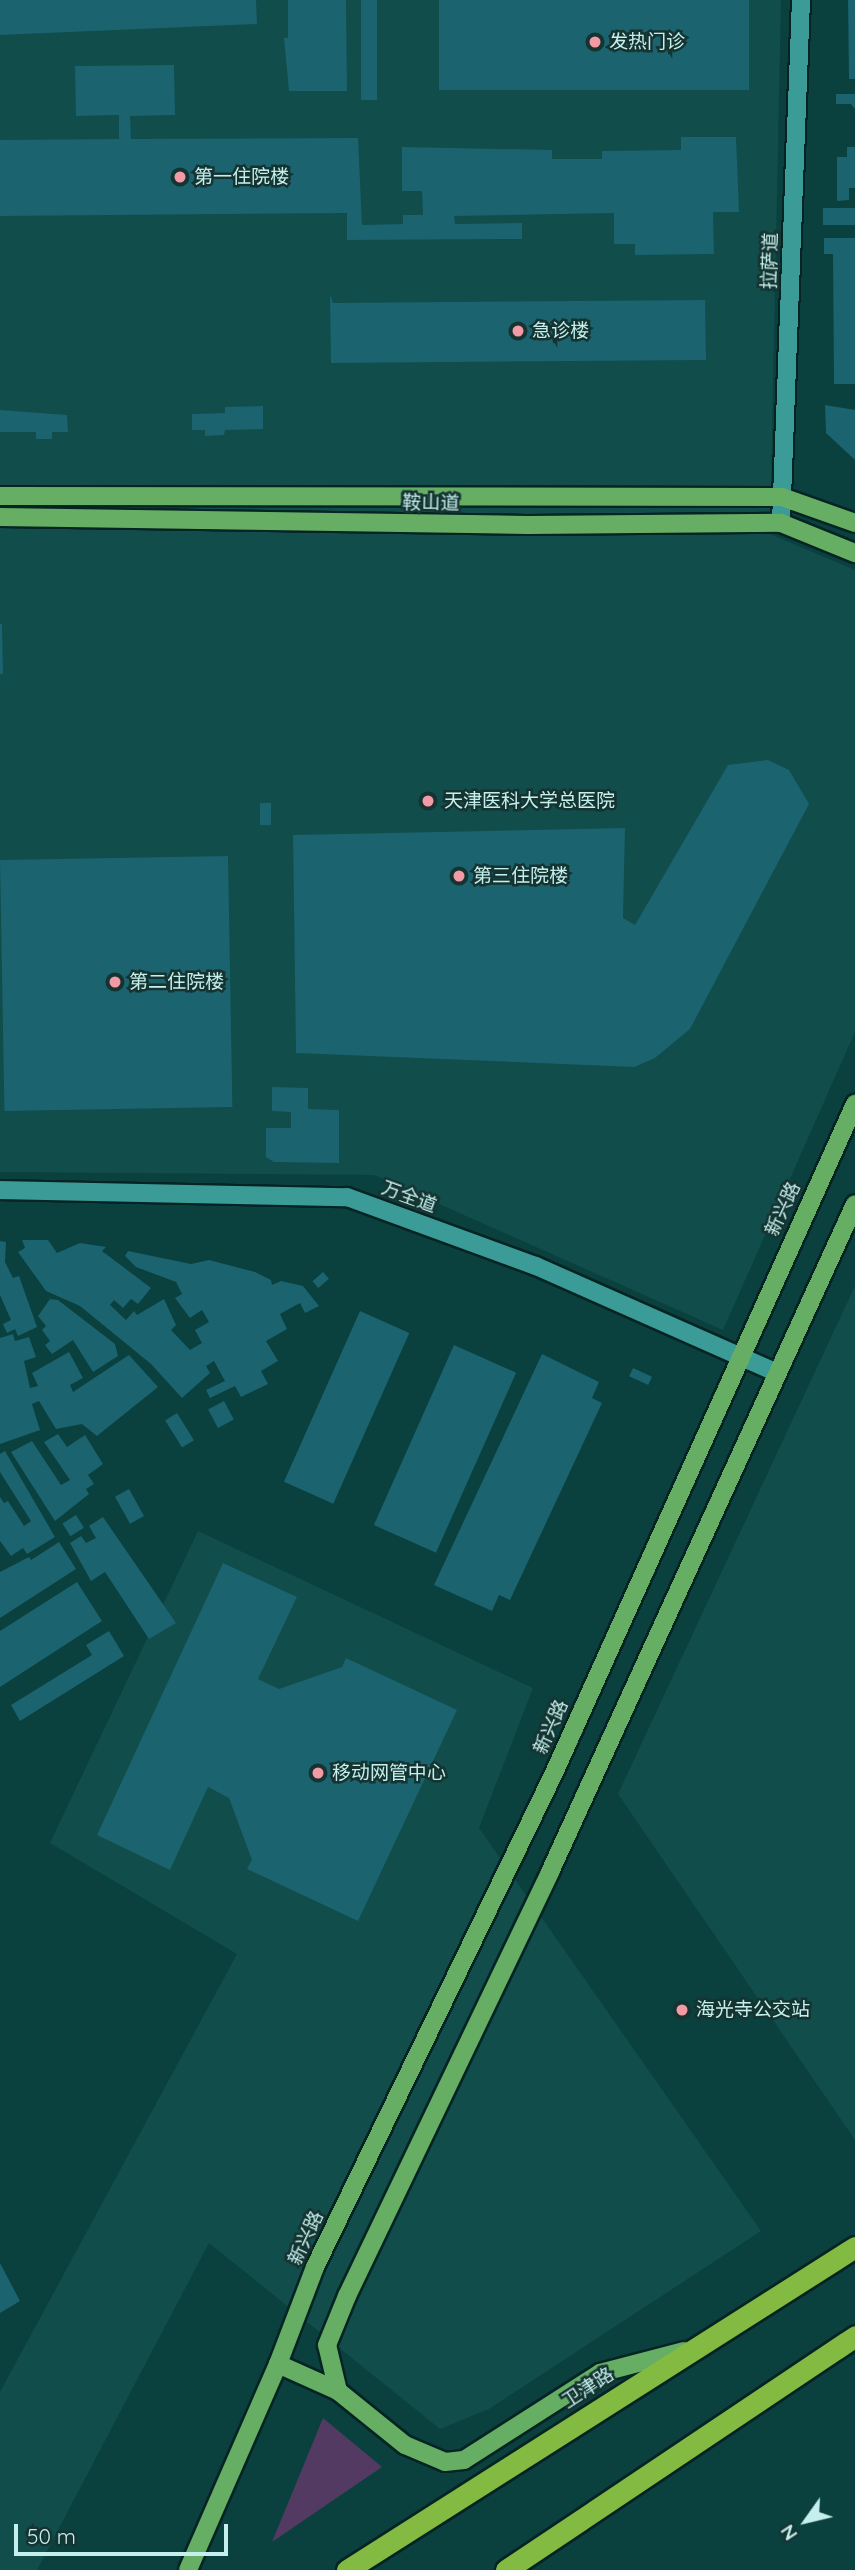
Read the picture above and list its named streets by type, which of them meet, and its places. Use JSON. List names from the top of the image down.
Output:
{
  "streets": {
    "highway": ["卫津路"],
    "main road": ["鞍山道", "新兴路"],
    "street": ["拉萨道", "万全道"]
  },
  "crossings": [
    ["拉萨道", "鞍山道"],
    ["万全道", "新兴路"]
  ],
  "places": [
    "发热门诊",
    "第一住院楼",
    "急诊楼",
    "天津医科大学总医院",
    "第三住院楼",
    "第二住院楼",
    "移动网管中心",
    "海光寺公交站"
  ],
  "scale_bar": "50 m",
  "north": "bottom left"
}
